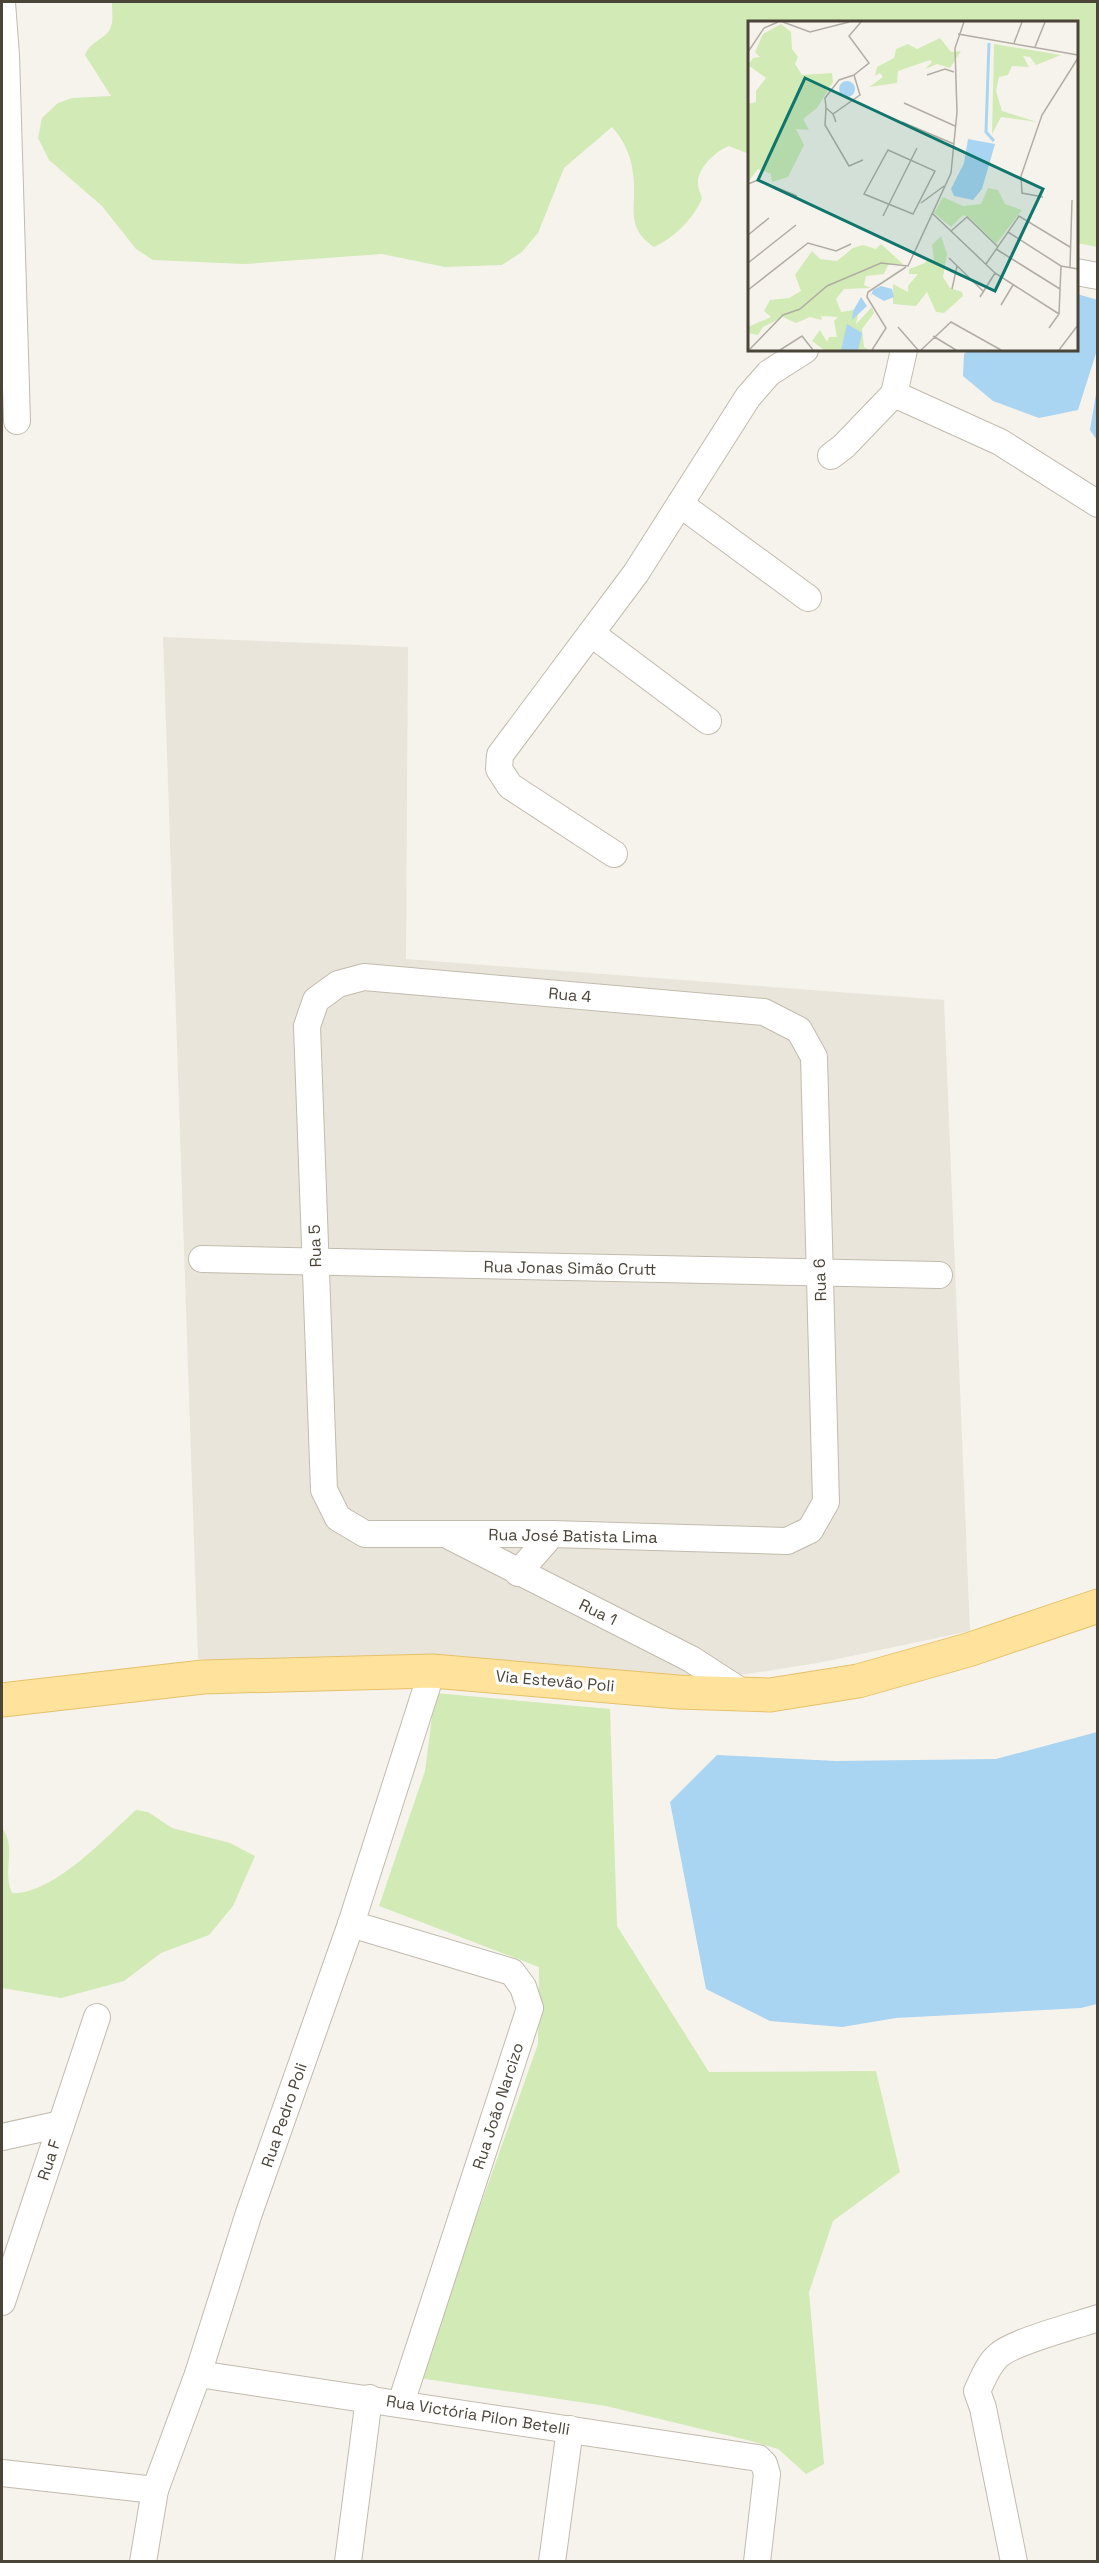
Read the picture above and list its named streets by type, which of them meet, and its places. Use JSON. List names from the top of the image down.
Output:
{
  "streets": {
    "main road": ["Via Estevão Poli"],
    "street": [
      "Rua 4",
      "Rua 5",
      "Rua Jonas Simão Crutt",
      "Rua 6",
      "Rua José Batista Lima",
      "Rua 1",
      "Rua João Narcizo",
      "Rua Pedro Poli",
      "Rua F",
      "Rua Victória Pilon Betelli"
    ]
  },
  "crossings": [
    ["Rua 4", "Rua 5"],
    ["Rua 4", "Rua 6"],
    ["Rua 5", "Rua Jonas Simão Crutt"],
    ["Rua 5", "Rua José Batista Lima"],
    ["Rua Jonas Simão Crutt", "Rua 6"],
    ["Rua 6", "Rua José Batista Lima"],
    ["Rua José Batista Lima", "Rua 1"],
    ["Rua 1", "Via Estevão Poli"],
    ["Via Estevão Poli", "Rua Pedro Poli"],
    ["Rua João Narcizo", "Rua Pedro Poli"],
    ["Rua João Narcizo", "Rua Victória Pilon Betelli"],
    ["Rua Pedro Poli", "Rua Victória Pilon Betelli"]
  ]
}
